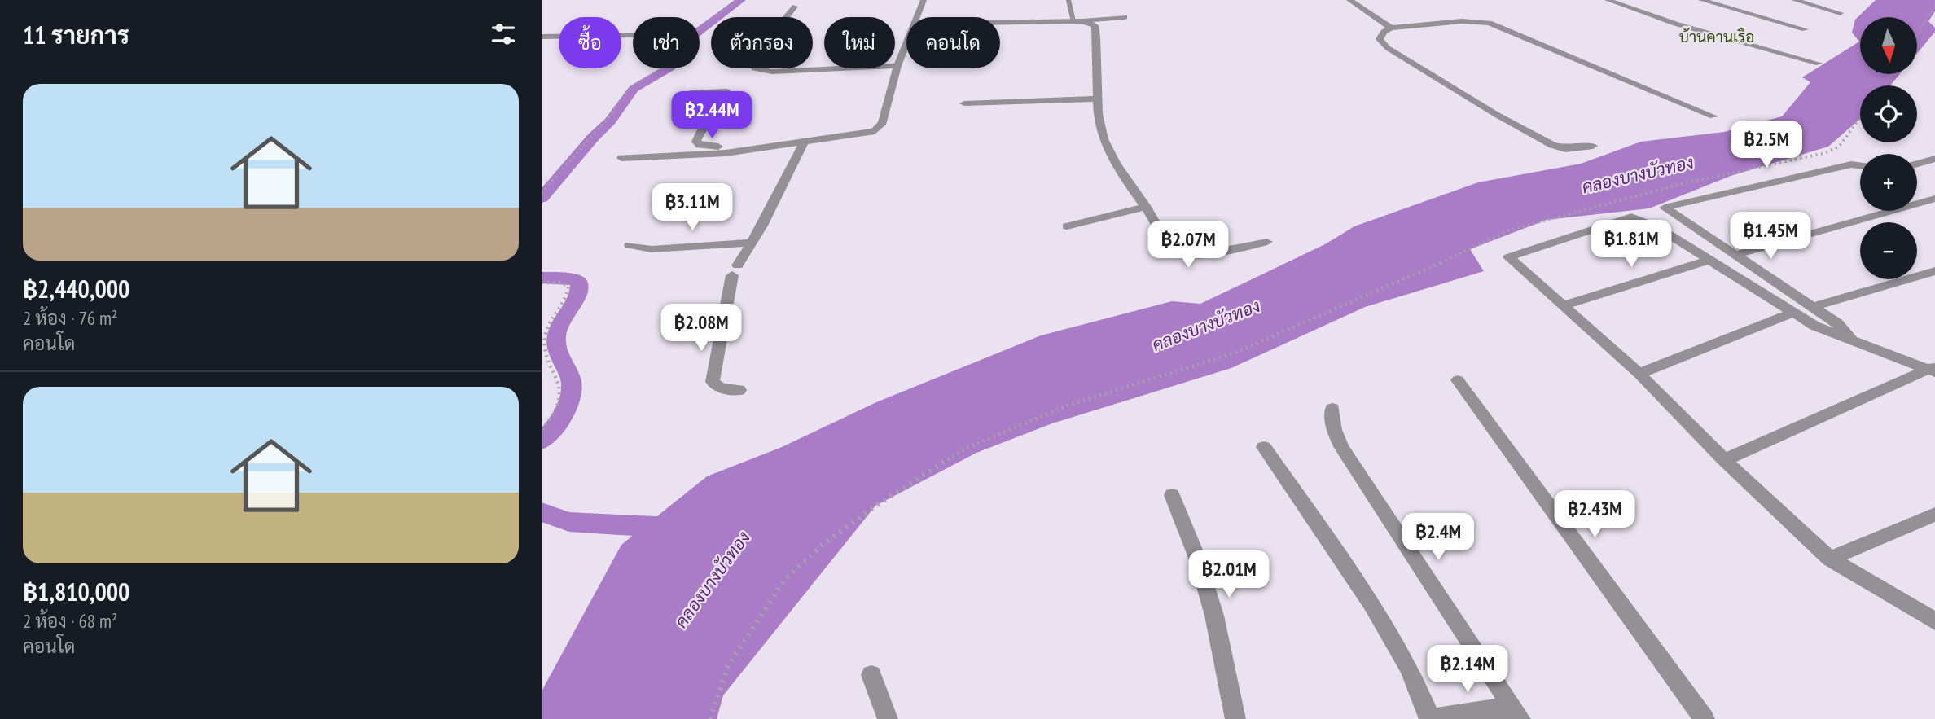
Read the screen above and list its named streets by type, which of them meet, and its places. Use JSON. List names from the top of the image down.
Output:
{
  "districts": ["บ้านคานเรือ"],
  "water": ["คลองบางบัวทอง"],
  "north": "bottom",
  "page": {
    "heading": "11 รายการ",
    "map_buttons": ["+", "−"],
    "chip": [
      "ซื้อ",
      "เช่า",
      "ตัวกรอง",
      "ใหม่",
      "คอนโด"
    ],
    "list": [
      {
        "name": "฿2,440,000",
        "note": "2 ห้อง · 76 m² · คอนโด"
      },
      {
        "name": "฿1,810,000",
        "note": "2 ห้อง · 68 m² · คอนโด"
      }
    ],
    "price": [
      "฿2.44M",
      "฿2.5M",
      "฿3.11M",
      "฿1.45M",
      "฿1.81M",
      "฿2.07M",
      "฿2.08M",
      "฿2.43M",
      "฿2.4M",
      "฿2.01M",
      "฿2.14M"
    ]
  }
}
